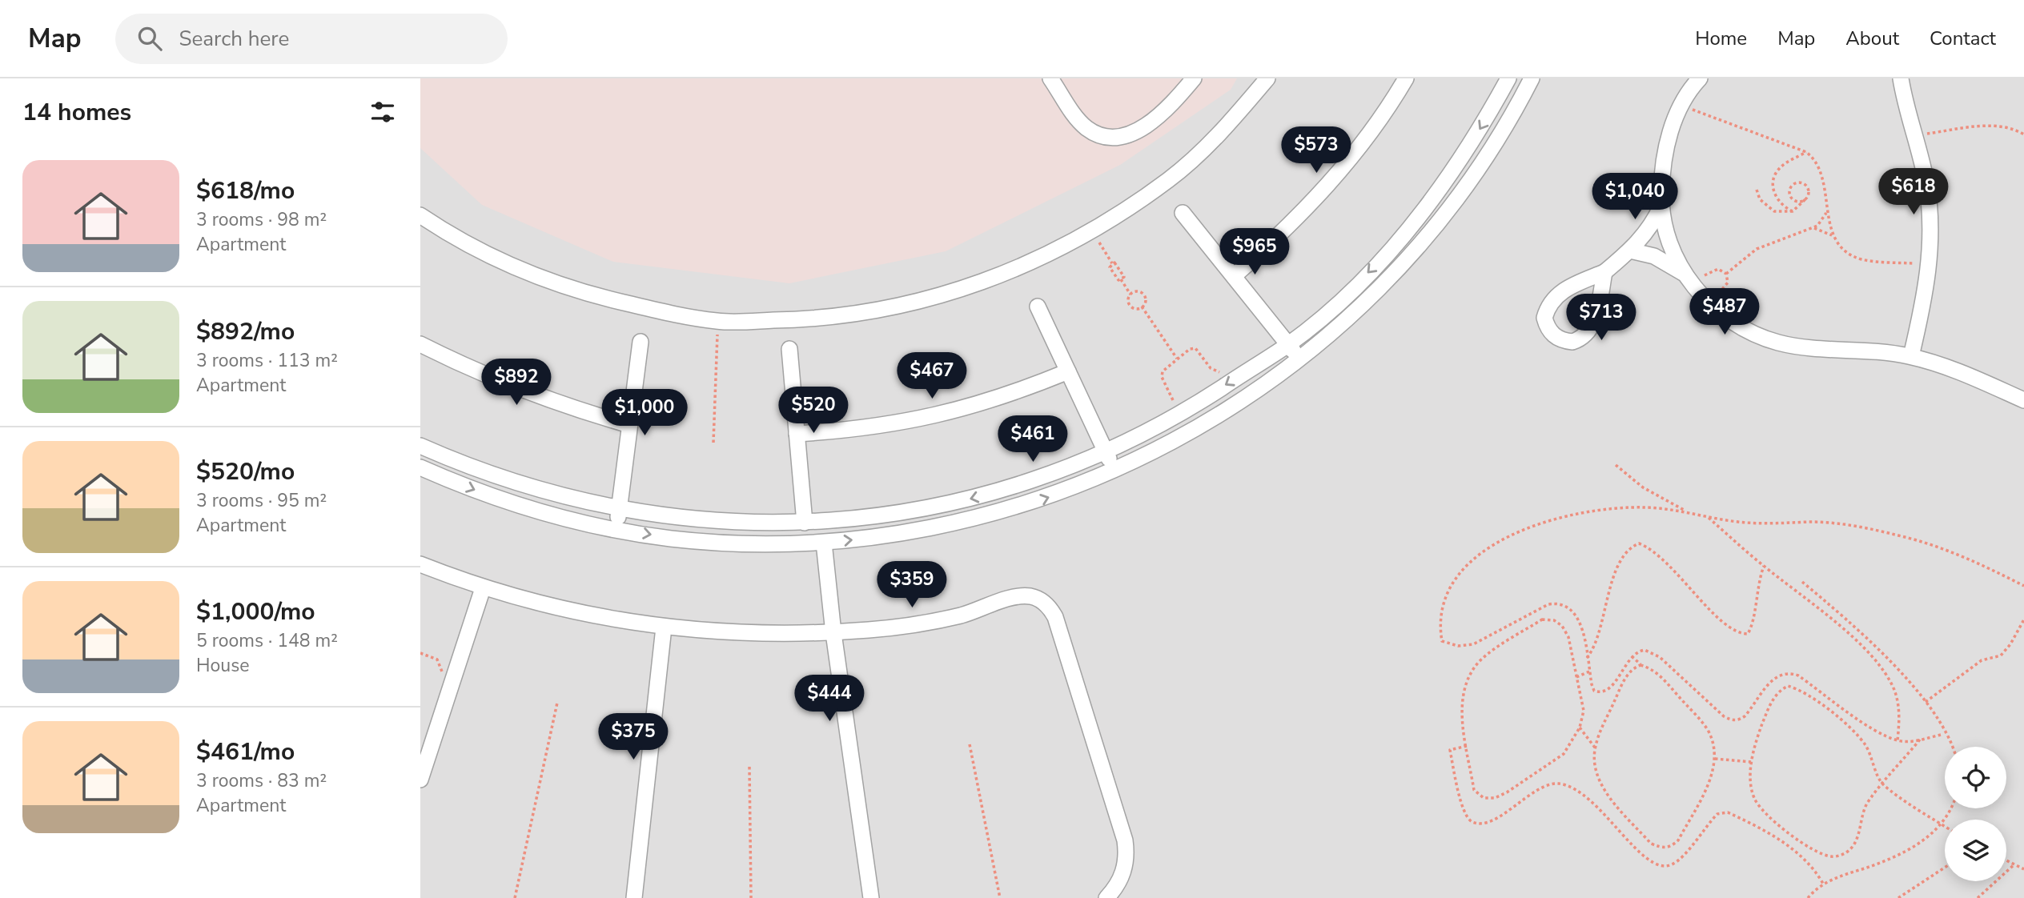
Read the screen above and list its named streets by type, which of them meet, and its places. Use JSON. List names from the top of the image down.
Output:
{
  "page": {
    "header": "Map",
    "search": "Search here",
    "nav": [
      "Home",
      "Map",
      "About",
      "Contact"
    ],
    "heading": "14 homes",
    "price": [
      "$573",
      "$618",
      "$1,040",
      "$965",
      "$487",
      "$713",
      "$467",
      "$892",
      "$520",
      "$1,000",
      "$461",
      "$359",
      "$444",
      "$375"
    ],
    "list": [
      {
        "name": "$618/mo",
        "note": "3 rooms · 98 m² · Apartment"
      },
      {
        "name": "$892/mo",
        "note": "3 rooms · 113 m² · Apartment"
      },
      {
        "name": "$520/mo",
        "note": "3 rooms · 95 m² · Apartment"
      },
      {
        "name": "$1,000/mo",
        "note": "5 rooms · 148 m² · House"
      },
      {
        "name": "$461/mo",
        "note": "3 rooms · 83 m² · Apartment"
      }
    ]
  }
}
